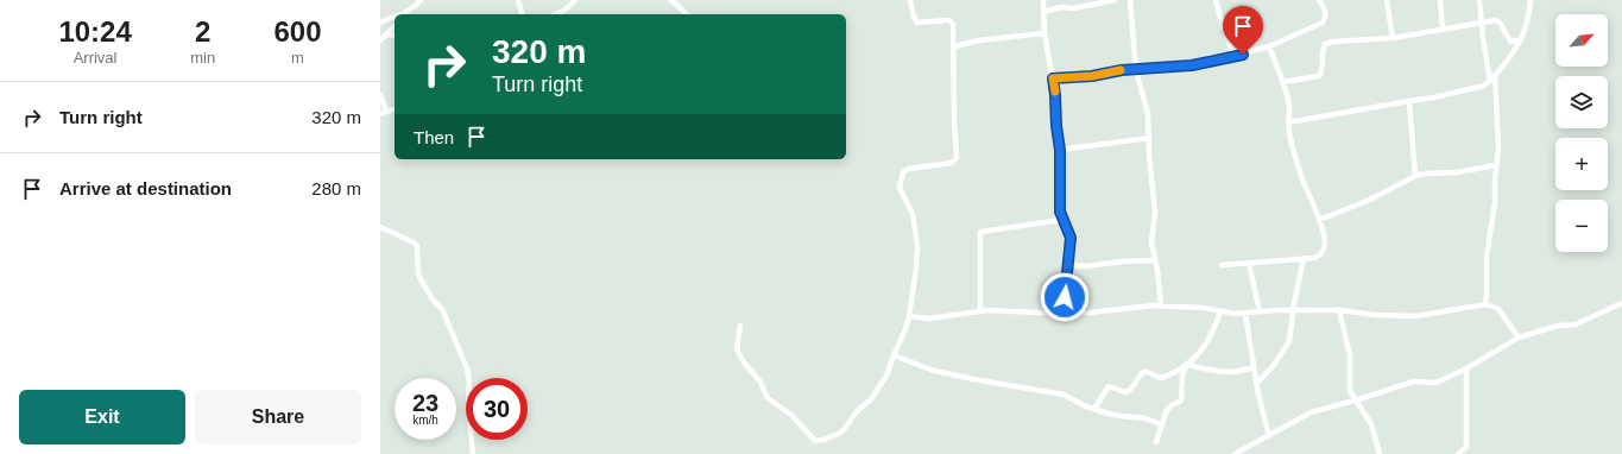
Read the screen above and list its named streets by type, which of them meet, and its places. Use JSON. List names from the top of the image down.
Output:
{
  "north": "top right",
  "page": {
    "eta": [
      "10:24",
      "Arrival",
      "2",
      "min",
      "600",
      "m"
    ],
    "map_buttons": ["+", "−"],
    "turn": ["320 m", "Turn right"],
    "list": [
      {
        "name": "Turn right",
        "value": "320 m"
      },
      {
        "name": "Arrive at destination",
        "value": "280 m"
      }
    ],
    "then": "Then",
    "speed": "23 km/h",
    "limit": "30",
    "buttons": ["Exit", "Share"]
  }
}
